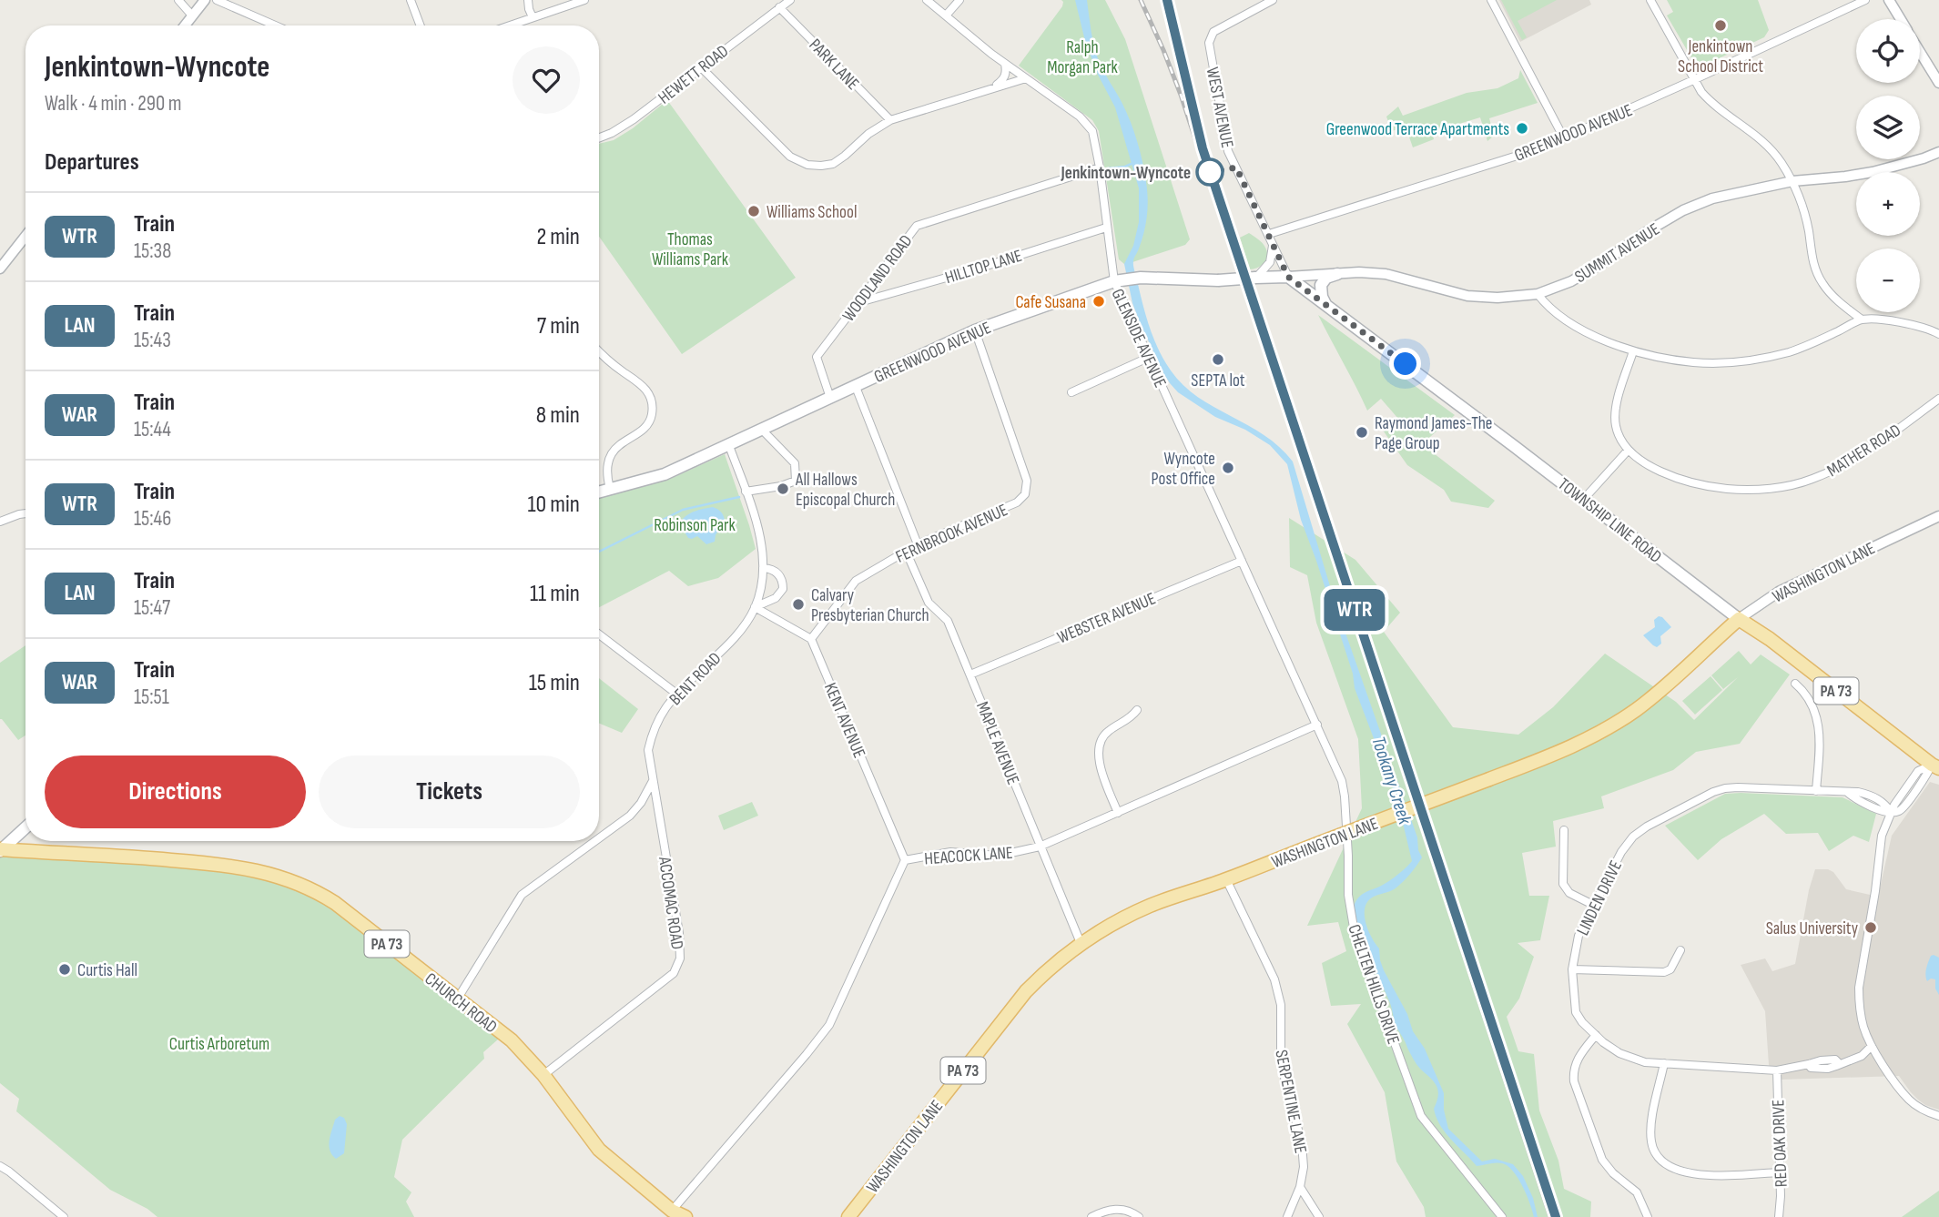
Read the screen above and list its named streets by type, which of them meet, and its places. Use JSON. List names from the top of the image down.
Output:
{
  "streets": {
    "main road": [
      "GREENWOOD AVENUE",
      "TOWNSHIP LINE ROAD",
      "WASHINGTON LANE",
      "PA 73",
      "CHURCH ROAD"
    ],
    "street": [
      "PARK LANE",
      "HEWETT ROAD",
      "WEST AVENUE",
      "SUMMIT AVENUE",
      "HILLTOP LANE",
      "WOODLAND ROAD",
      "GLENSIDE AVENUE",
      "MATHER ROAD",
      "FERNBROOK AVENUE",
      "WEBSTER AVENUE",
      "BENT ROAD",
      "KENT AVENUE",
      "MAPLE AVENUE",
      "HEACOCK LANE",
      "LINDEN DRIVE",
      "ACCOMAC ROAD",
      "CHELTEN HILLS DRIVE",
      "SERPENTINE LANE",
      "RED OAK DRIVE"
    ]
  },
  "crossings": [
    ["PARK LANE", "HEWETT ROAD"],
    ["WEST AVENUE", "GREENWOOD AVENUE"],
    ["WEST AVENUE", "SUMMIT AVENUE"],
    ["WEST AVENUE", "TOWNSHIP LINE ROAD"],
    ["GREENWOOD AVENUE", "SUMMIT AVENUE"],
    ["GREENWOOD AVENUE", "WOODLAND ROAD"],
    ["GREENWOOD AVENUE", "GLENSIDE AVENUE"],
    ["GREENWOOD AVENUE", "TOWNSHIP LINE ROAD"],
    ["GREENWOOD AVENUE", "FERNBROOK AVENUE"],
    ["GREENWOOD AVENUE", "BENT ROAD"],
    ["SUMMIT AVENUE", "TOWNSHIP LINE ROAD"],
    ["HILLTOP LANE", "WOODLAND ROAD"],
    ["HILLTOP LANE", "GLENSIDE AVENUE"],
    ["WOODLAND ROAD", "GLENSIDE AVENUE"],
    ["GLENSIDE AVENUE", "WEBSTER AVENUE"],
    ["GLENSIDE AVENUE", "HEACOCK LANE"],
    ["GLENSIDE AVENUE", "CHELTEN HILLS DRIVE"],
    ["TOWNSHIP LINE ROAD", "WASHINGTON LANE"],
    ["FERNBROOK AVENUE", "KENT AVENUE"],
    ["FERNBROOK AVENUE", "MAPLE AVENUE"],
    ["WASHINGTON LANE", "MAPLE AVENUE"],
    ["WASHINGTON LANE", "SERPENTINE LANE"],
    ["WEBSTER AVENUE", "MAPLE AVENUE"],
    ["BENT ROAD", "ACCOMAC ROAD"],
    ["KENT AVENUE", "HEACOCK LANE"],
    ["MAPLE AVENUE", "HEACOCK LANE"],
    ["HEACOCK LANE", "CHELTEN HILLS DRIVE"],
    ["HEACOCK LANE", "CHURCH ROAD"],
    ["LINDEN DRIVE", "RED OAK DRIVE"],
    ["ACCOMAC ROAD", "CHURCH ROAD"]
  ],
  "water": ["Tookany Creek"],
  "parks": [
    "Ralph Morgan Park",
    "Thomas Williams Park",
    "Robinson Park",
    "Curtis Arboretum"
  ],
  "places": [
    "Jenkintown School District",
    "Greenwood Terrace Apartments",
    "Jenkintown-Wyncote",
    "Williams School",
    "Cafe Susana",
    "SEPTA lot",
    "Raymond James-The Page Group",
    "Wyncote Post Office",
    "All Hallows Episcopal Church",
    "Calvary Presbyterian Church",
    "Salus University",
    "Curtis Hall"
  ],
  "page": {
    "on_map": "WTR",
    "map_buttons": ["+", "−"],
    "heading": [
      ["Jenkintown-Wyncote", "Walk · 4 min · 290 m"],
      "Departures"
    ],
    "list": [
      {
        "mark": "WTR",
        "name": "Train",
        "note": "15:38",
        "value": "2 min"
      },
      {
        "mark": "LAN",
        "name": "Train",
        "note": "15:43",
        "value": "7 min"
      },
      {
        "mark": "WAR",
        "name": "Train",
        "note": "15:44",
        "value": "8 min"
      },
      {
        "mark": "WTR",
        "name": "Train",
        "note": "15:46",
        "value": "10 min"
      },
      {
        "mark": "LAN",
        "name": "Train",
        "note": "15:47",
        "value": "11 min"
      },
      {
        "mark": "WAR",
        "name": "Train",
        "note": "15:51",
        "value": "15 min"
      }
    ],
    "buttons": ["Directions", "Tickets"]
  }
}
